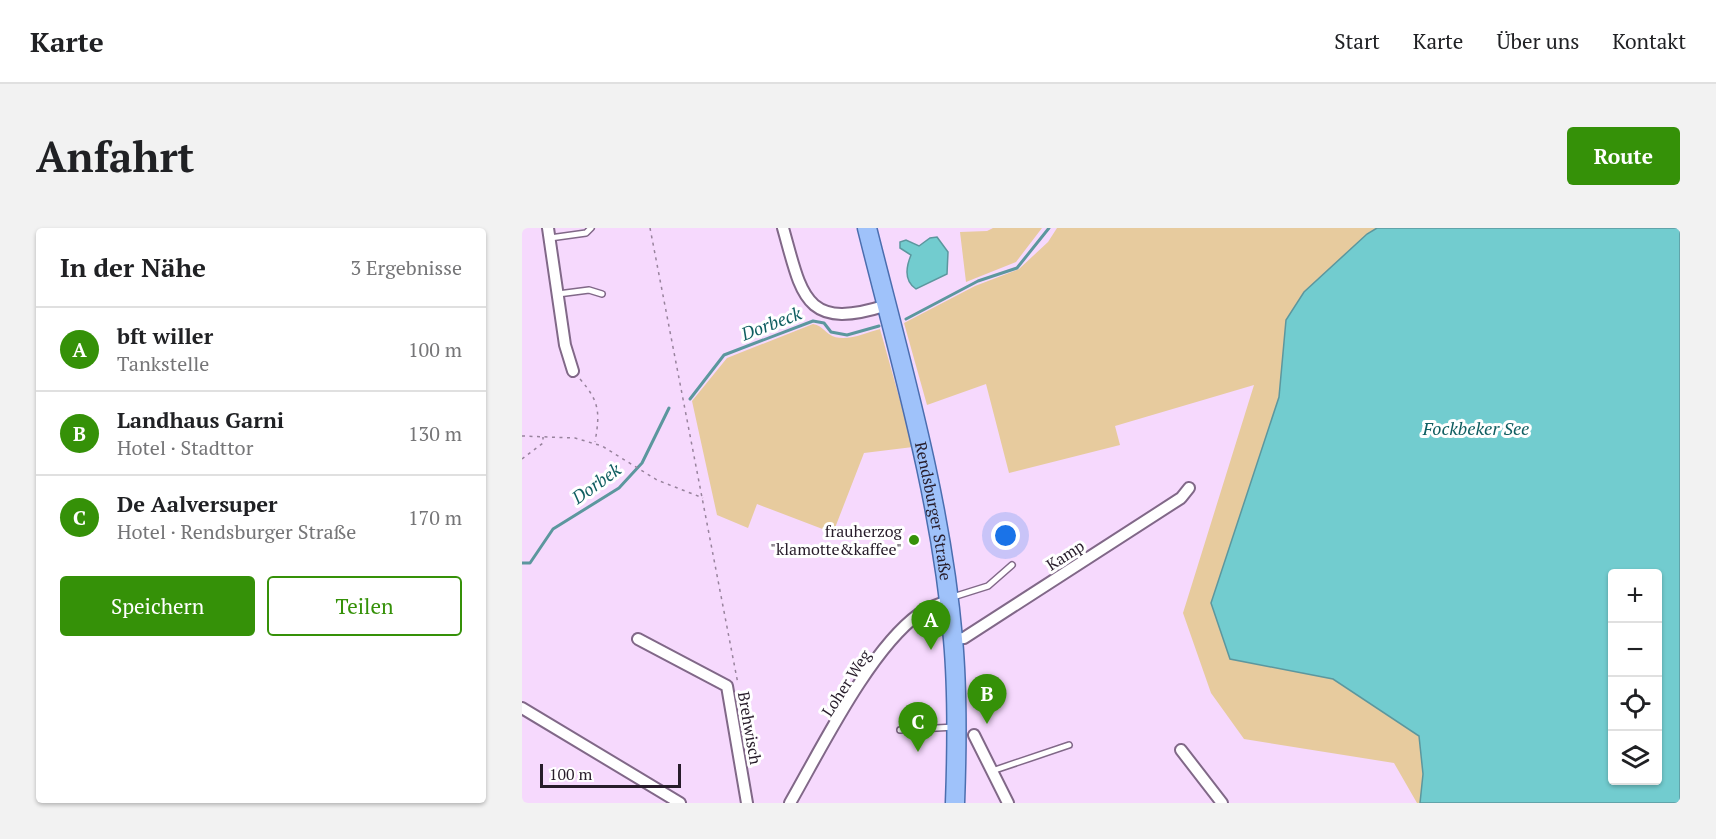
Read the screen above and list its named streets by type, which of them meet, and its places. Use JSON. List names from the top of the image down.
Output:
{
  "streets": {
    "main road": ["Rendsburger Straße"],
    "street": ["Kamp", "Loher Weg", "Brehwisch"]
  },
  "crossings": [
    ["Rendsburger Straße", "Kamp"],
    ["Rendsburger Straße", "Loher Weg"]
  ],
  "water": ["Dorbeck", "Fockbeker See", "Dorbek"],
  "places": ["frauherzog \"klamotte&kaffee\""],
  "scale_bar": "100 m",
  "page": {
    "header": "Karte",
    "nav": [
      "Start",
      "Karte",
      "Über uns",
      "Kontakt"
    ],
    "buttons": [
      "Route",
      ["Speichern", "Teilen"]
    ],
    "title": "Anfahrt",
    "heading": ["In der Nähe", "3 Ergebnisse"],
    "list": [
      {
        "mark": "A",
        "name": "bft willer",
        "note": "Tankstelle",
        "value": "100 m"
      },
      {
        "mark": "B",
        "name": "Landhaus Garni",
        "note": "Hotel · Stadttor",
        "value": "130 m"
      },
      {
        "mark": "C",
        "name": "De Aalversuper",
        "note": "Hotel · Rendsburger Straße",
        "value": "170 m"
      }
    ],
    "map_buttons": ["+", "−"],
    "pins": ["A", "B", "C"],
    "scale": "100 m"
  }
}
